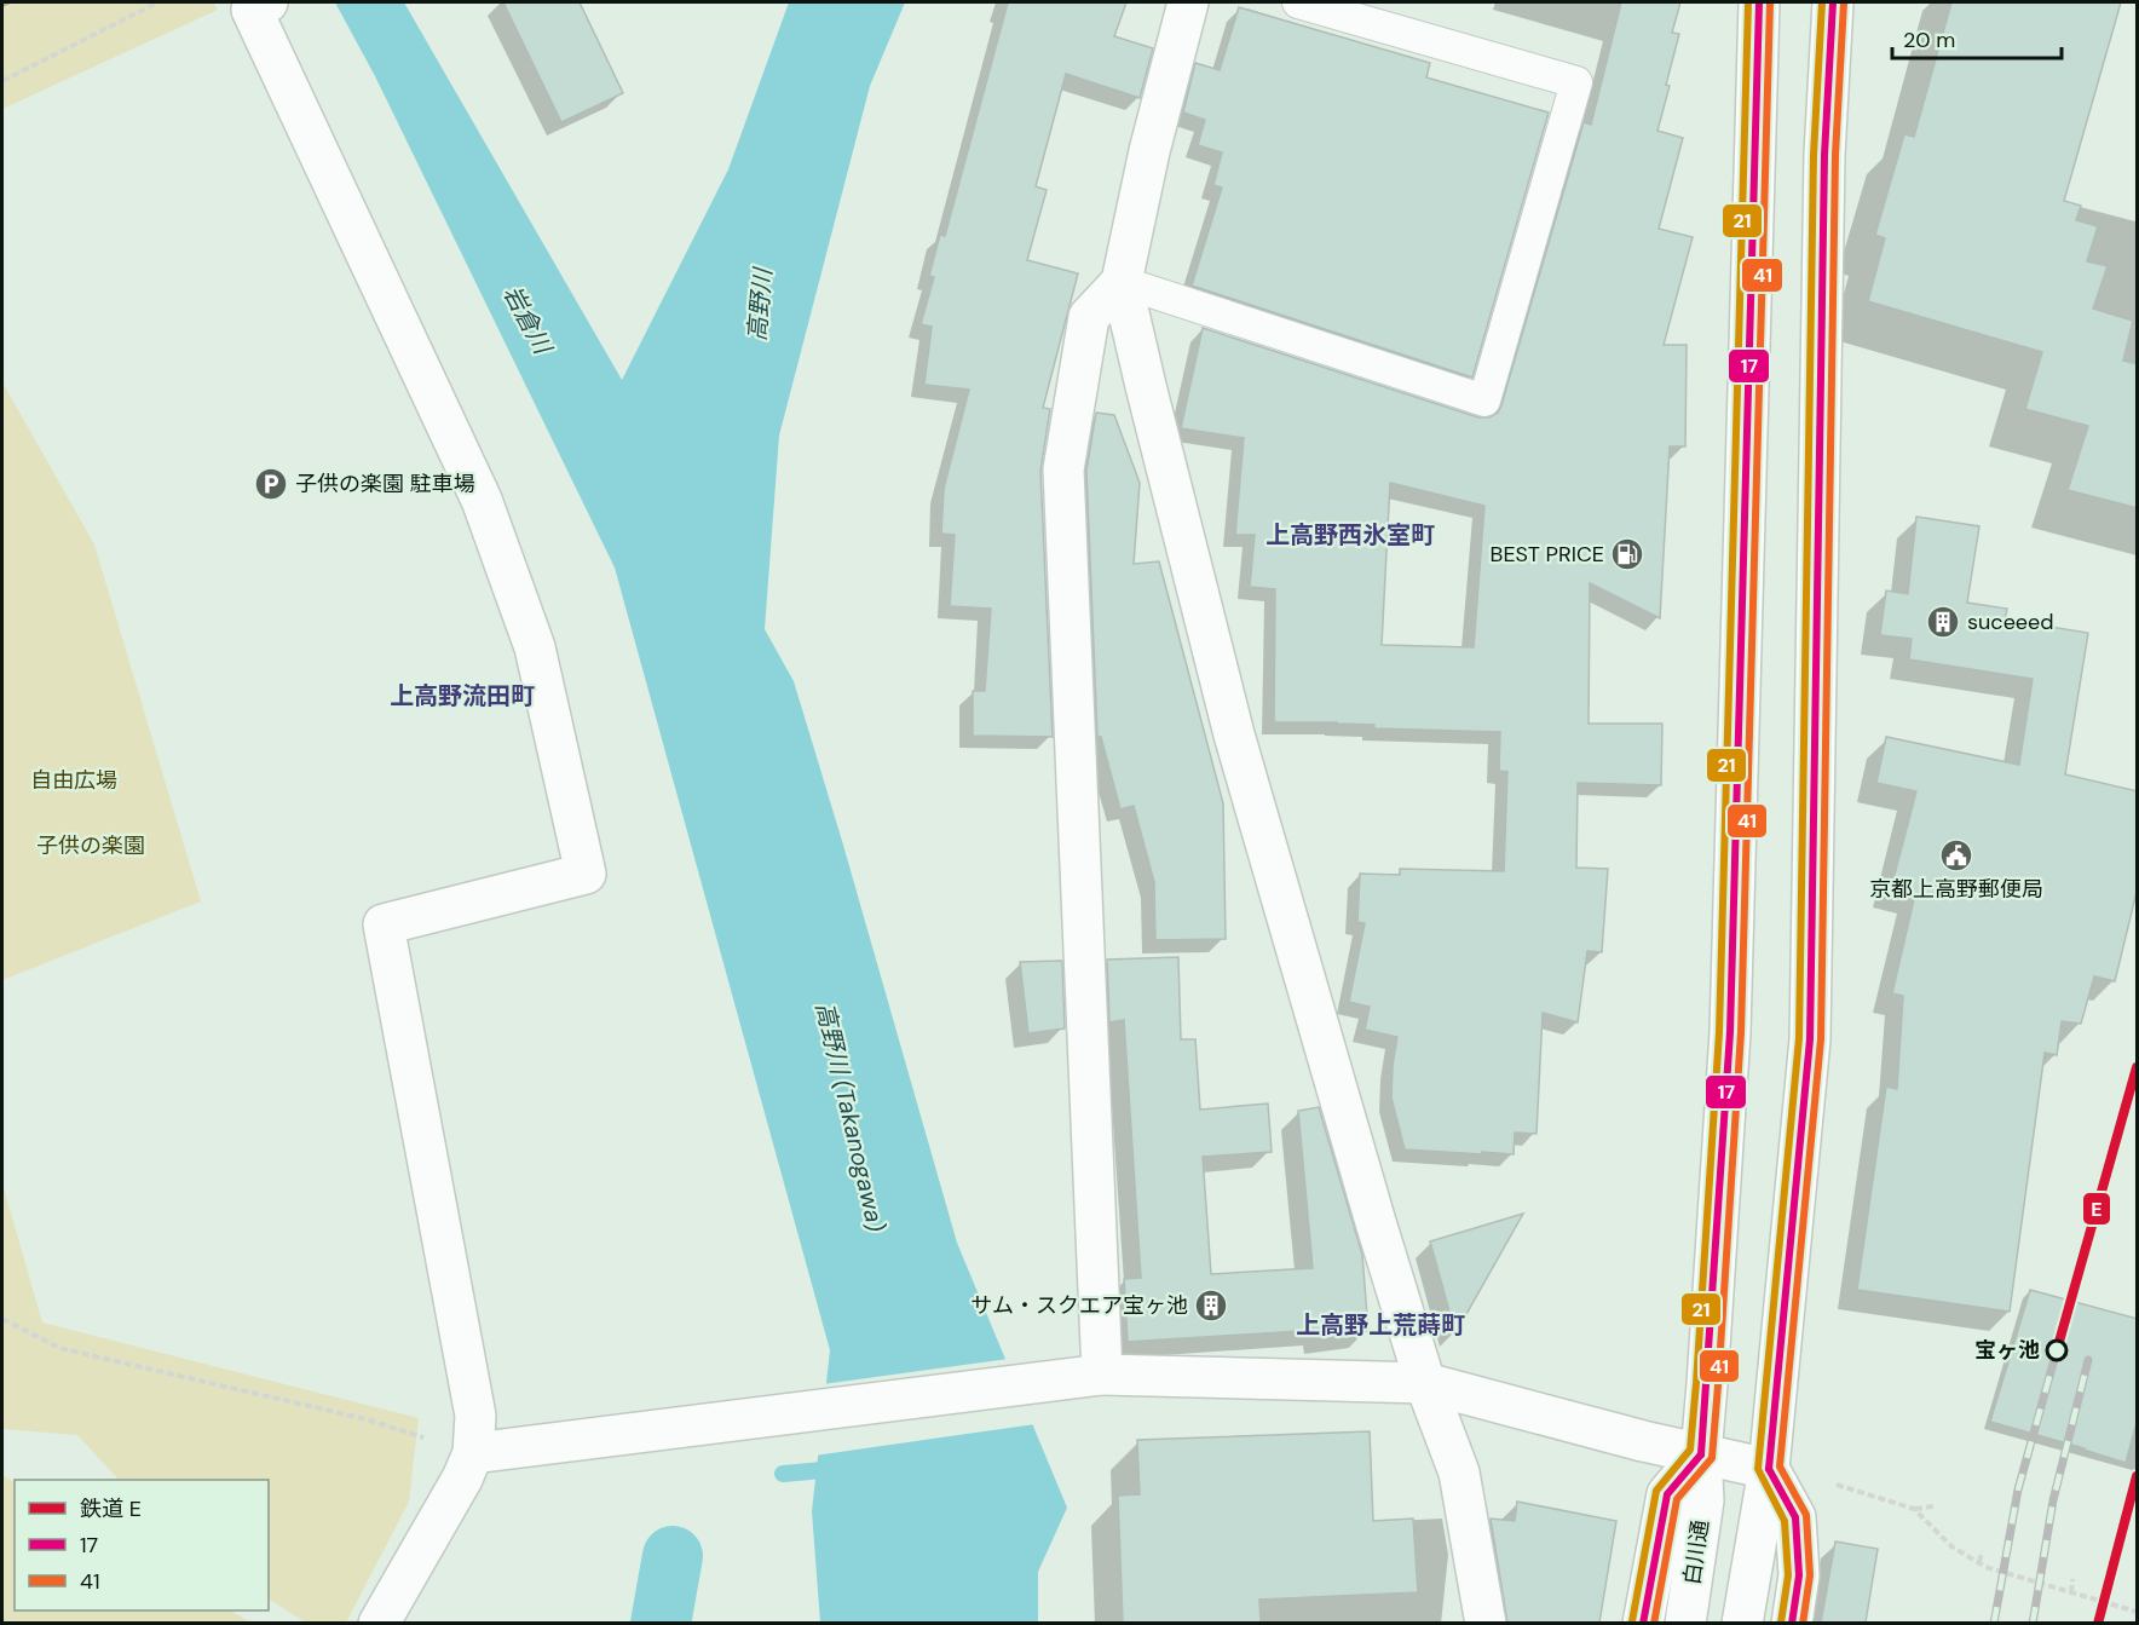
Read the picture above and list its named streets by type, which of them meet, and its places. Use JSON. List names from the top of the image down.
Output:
{
  "streets": {
    "main road": ["白川通"]
  },
  "districts": ["上高野西氷室町", "上高野流田町", "上高野上荒蒔町"],
  "water": ["高野川", "岩倉川", "高野川 (Takanogawa)"],
  "parks": ["自由広場", "子供の楽園"],
  "places": {
    "parking": ["子供の楽園 駐車場"],
    "fuel station": ["BEST PRICE"],
    "building": ["suceeed", "サム・スクエア宝ヶ池"],
    "public building": ["京都上高野郵便局"],
    "other": ["宝ヶ池"]
  },
  "lines": [
    "transit line 17",
    "transit line 41",
    "transit line 21",
    "rail line E"
  ],
  "legend": ["鉄道 E", "17", "41"],
  "scale_bar": "20 m"
}
